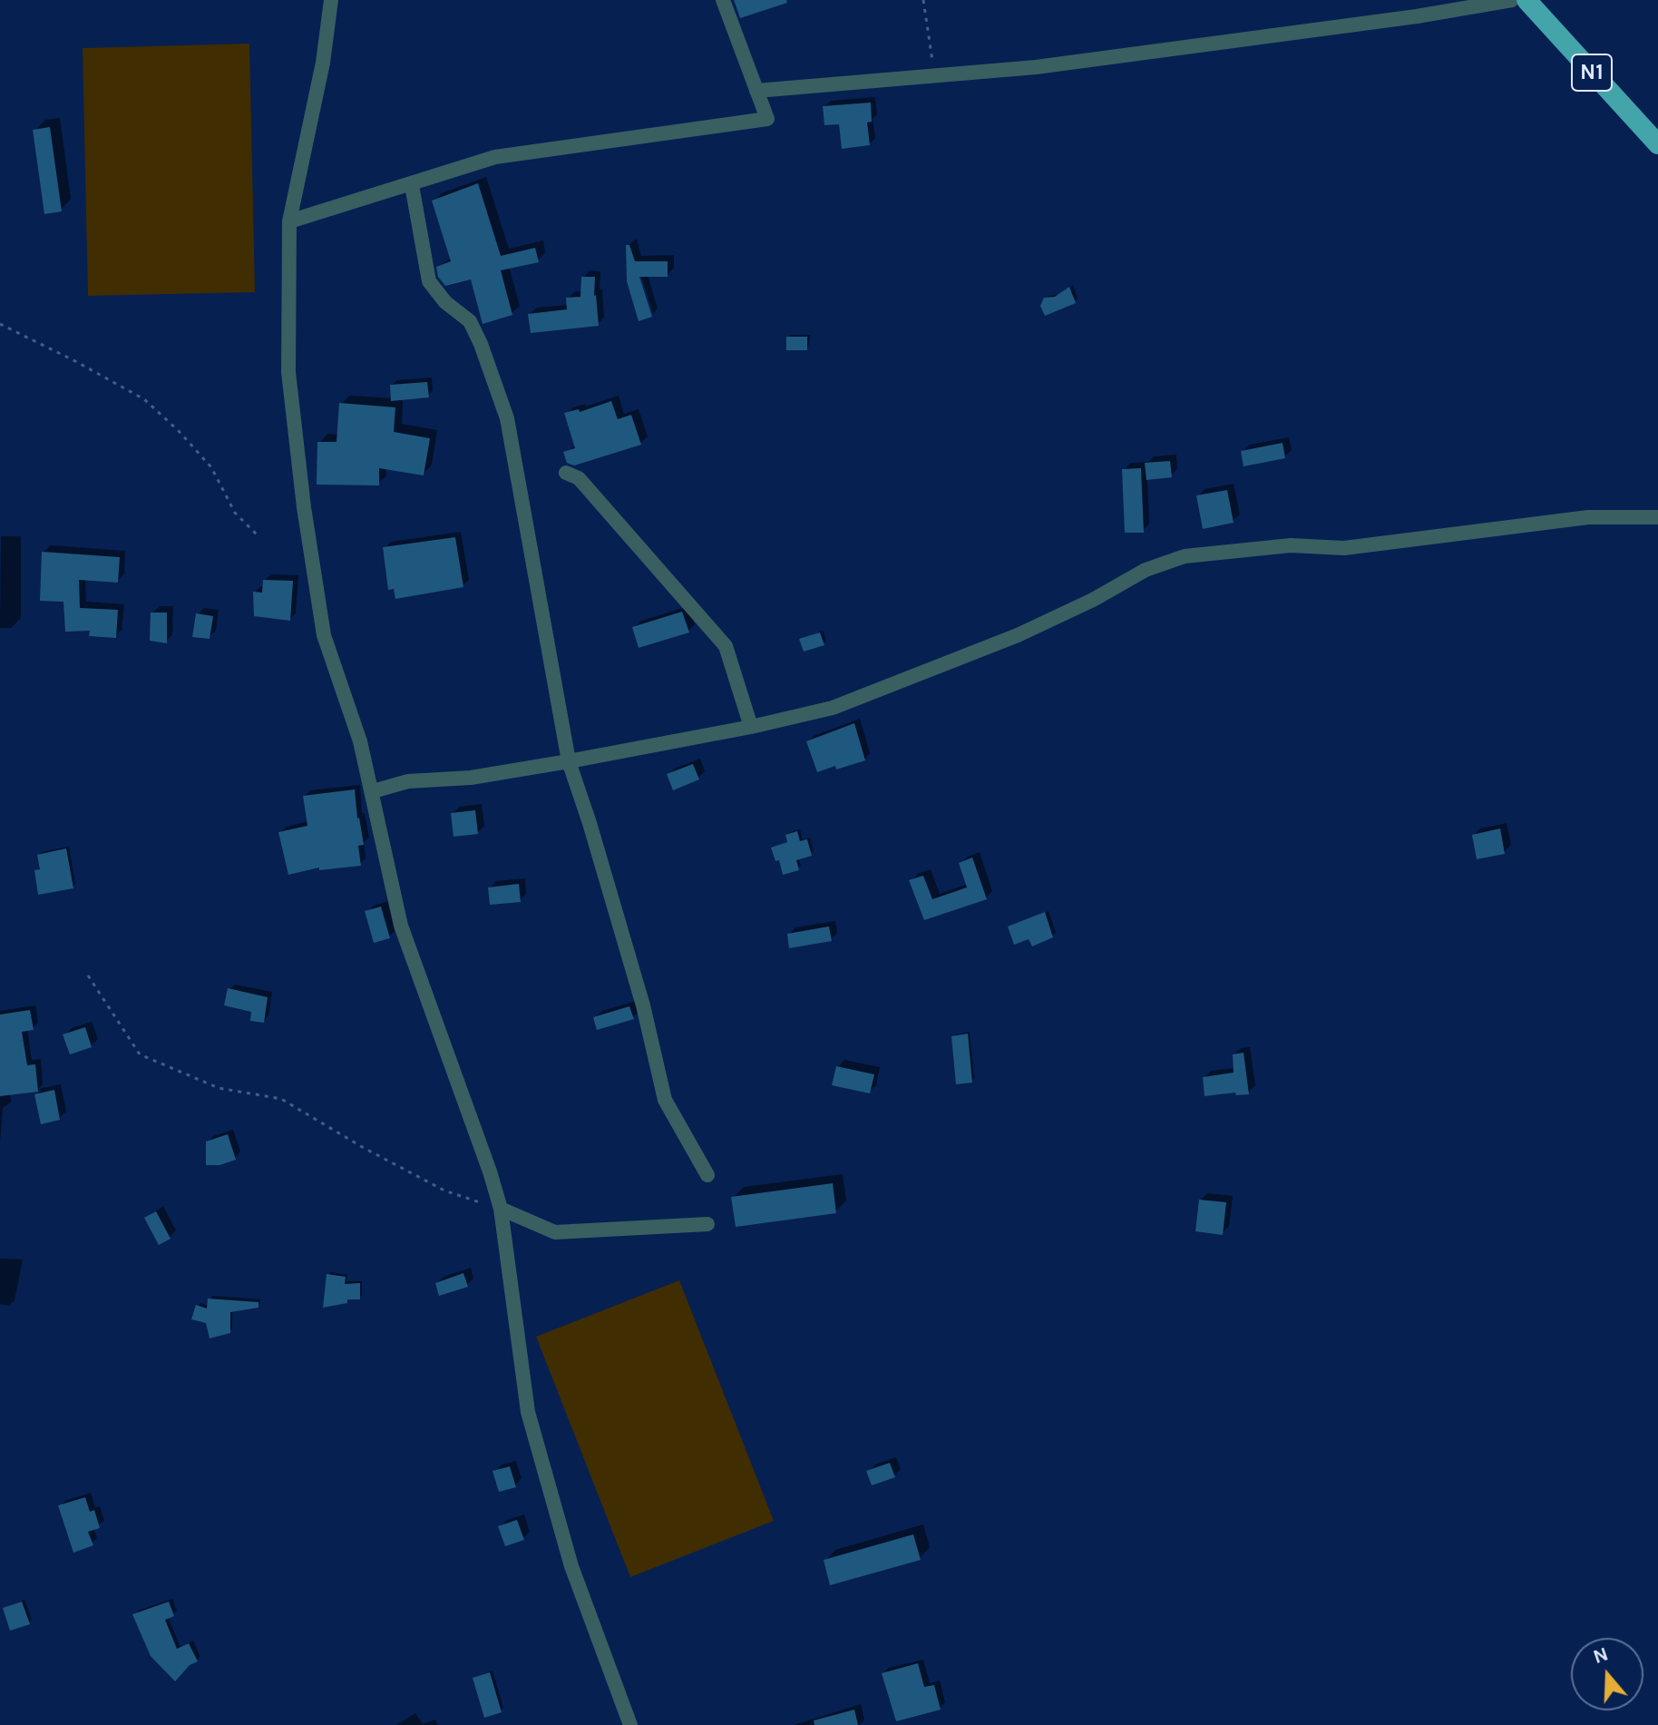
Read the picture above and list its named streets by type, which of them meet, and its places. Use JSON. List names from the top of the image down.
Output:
{
  "streets": {
    "highway": ["N1"]
  },
  "north": "top"
}
